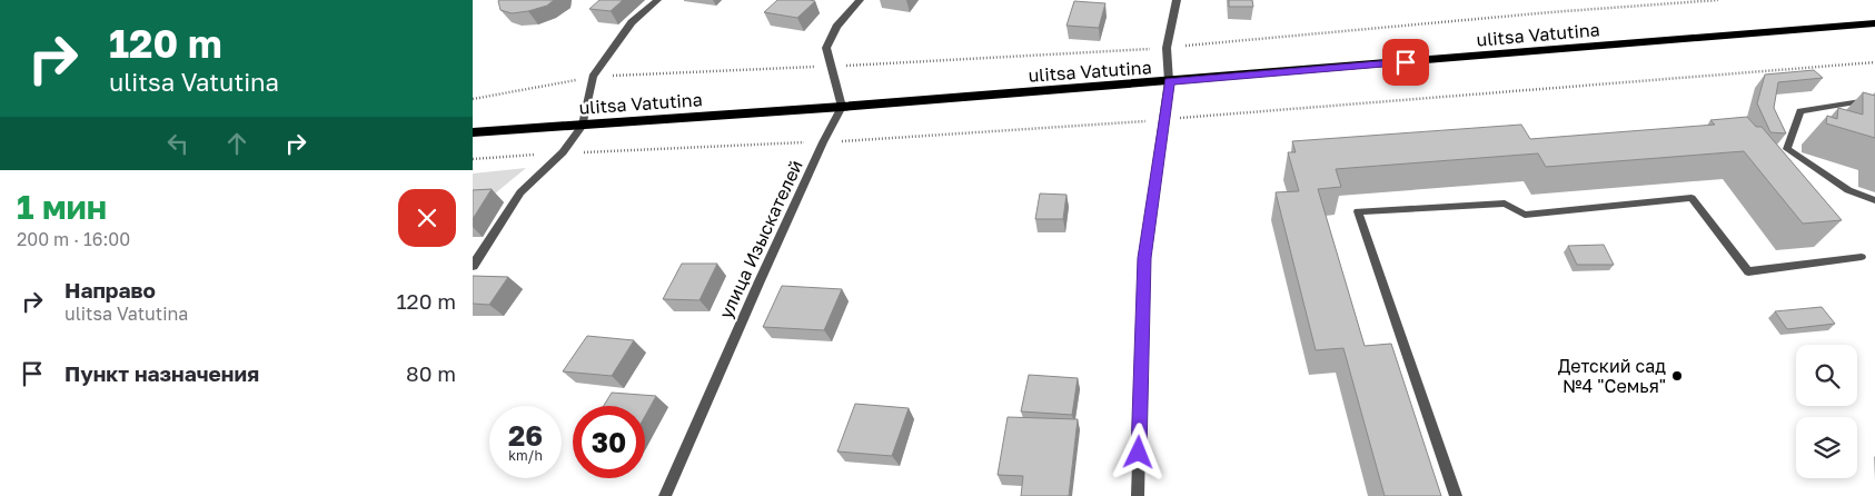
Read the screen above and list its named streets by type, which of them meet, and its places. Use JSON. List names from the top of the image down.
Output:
{
  "streets": {
    "main road": ["ulitsa Vatutina"],
    "street": ["улица Изыскателей"]
  },
  "crossings": [
    ["ulitsa Vatutina", "улица Изыскателей"]
  ],
  "places": ["Детский сад №4 \"Семья\""],
  "page": {
    "turn": ["120 m", "ulitsa Vatutina"],
    "heading": ["1 мин", "200 m · 16:00"],
    "list": [
      {
        "name": "Направо",
        "note": "ulitsa Vatutina",
        "value": "120 m"
      },
      {
        "name": "Пункт назначения",
        "value": "80 m"
      }
    ],
    "speed": "26 km/h",
    "limit": "30"
  }
}
